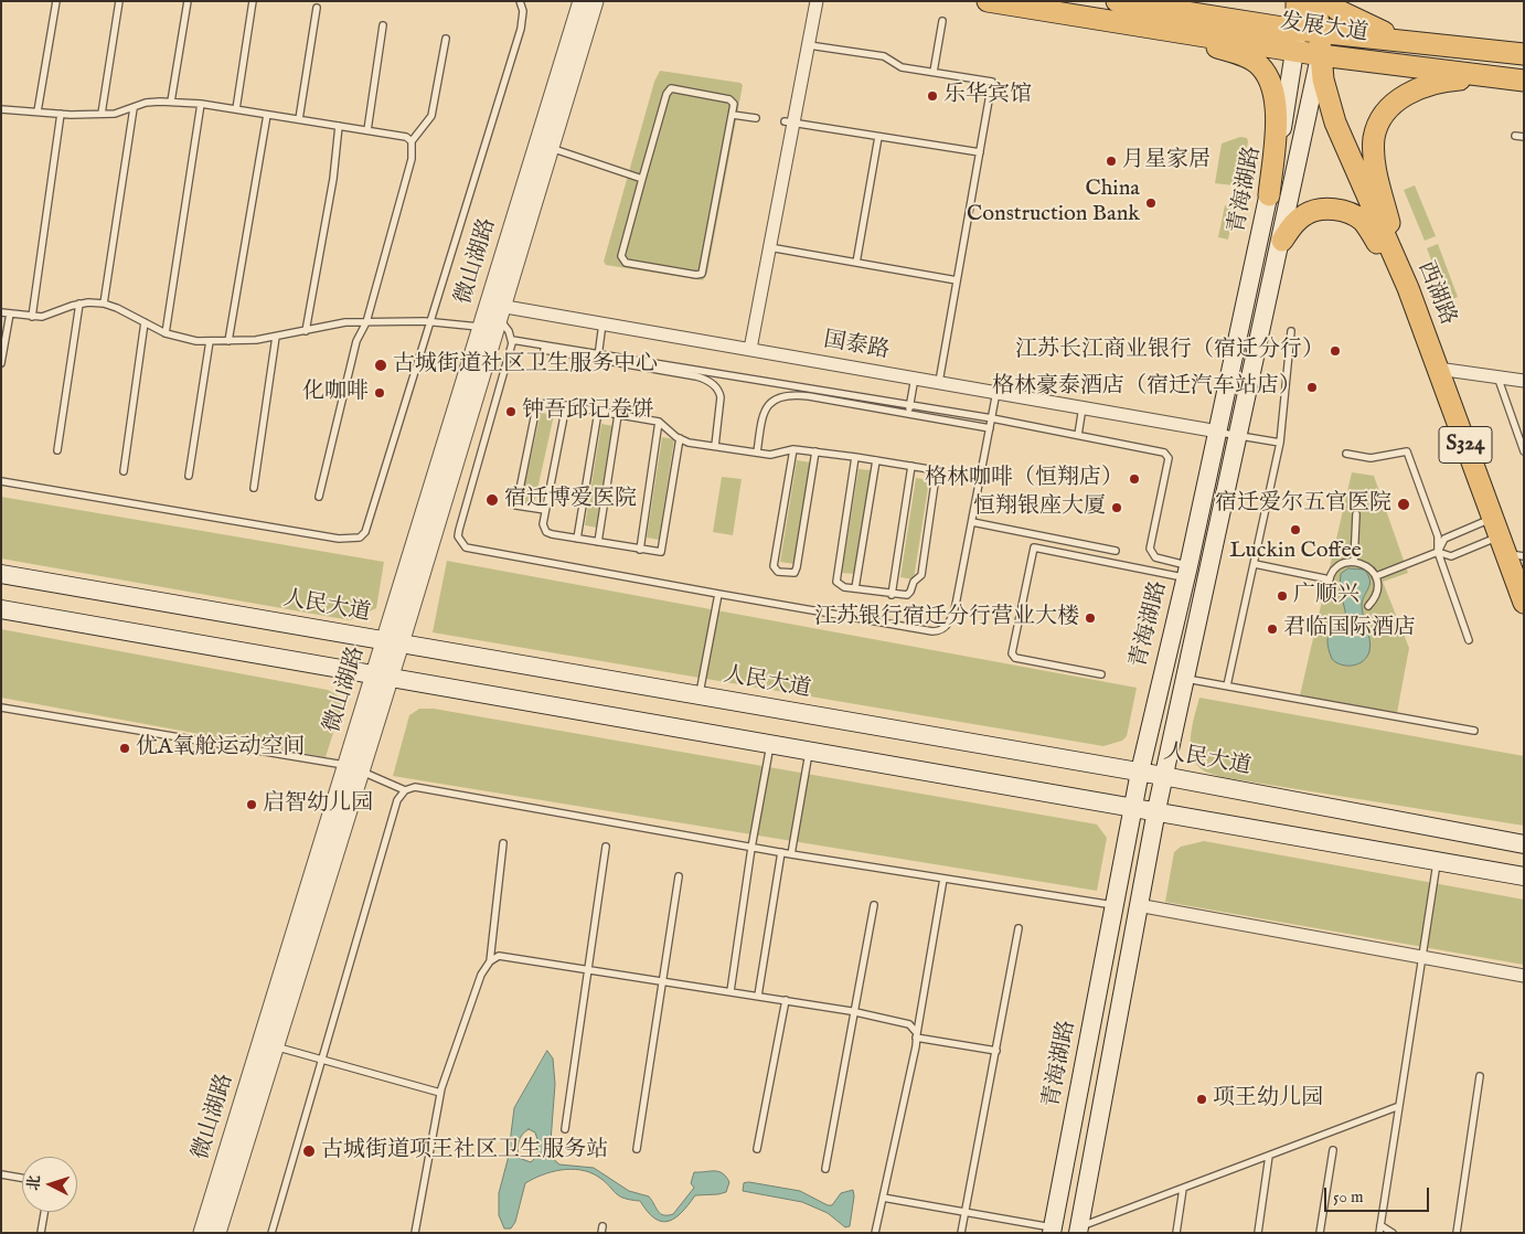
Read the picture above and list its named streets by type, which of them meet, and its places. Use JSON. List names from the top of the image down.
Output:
{
  "streets": {
    "main road": [
      "发展大道",
      "青海湖路",
      "西湖路",
      "S324",
      "人民大道"
    ],
    "street": ["微山湖路", "国泰路"]
  },
  "crossings": [
    ["发展大道", "青海湖路"],
    ["发展大道", "西湖路"],
    ["青海湖路", "西湖路"],
    ["青海湖路", "国泰路"],
    ["青海湖路", "人民大道"],
    ["微山湖路", "国泰路"],
    ["微山湖路", "人民大道"]
  ],
  "places": [
    "乐华宾馆",
    "月星家居",
    "China Construction Bank",
    "江苏长江商业银行（宿迁分行）",
    "古城街道社区卫生服务中心",
    "格林豪泰酒店（宿迁汽车站店）",
    "化咖啡",
    "钟吾邱记卷饼",
    "格林咖啡（恒翔店）",
    "宿迁博爱医院",
    "宿迁爱尔五官医院",
    "恒翔银座大厦",
    "Luckin Coffee",
    "广顺兴",
    "江苏银行宿迁分行营业大楼",
    "君临国际酒店",
    "优A氧舱运动空间",
    "启智幼儿园",
    "项王幼儿园",
    "古城街道项王社区卫生服务站"
  ],
  "scale_bar": "50 m",
  "north": "left"
}
